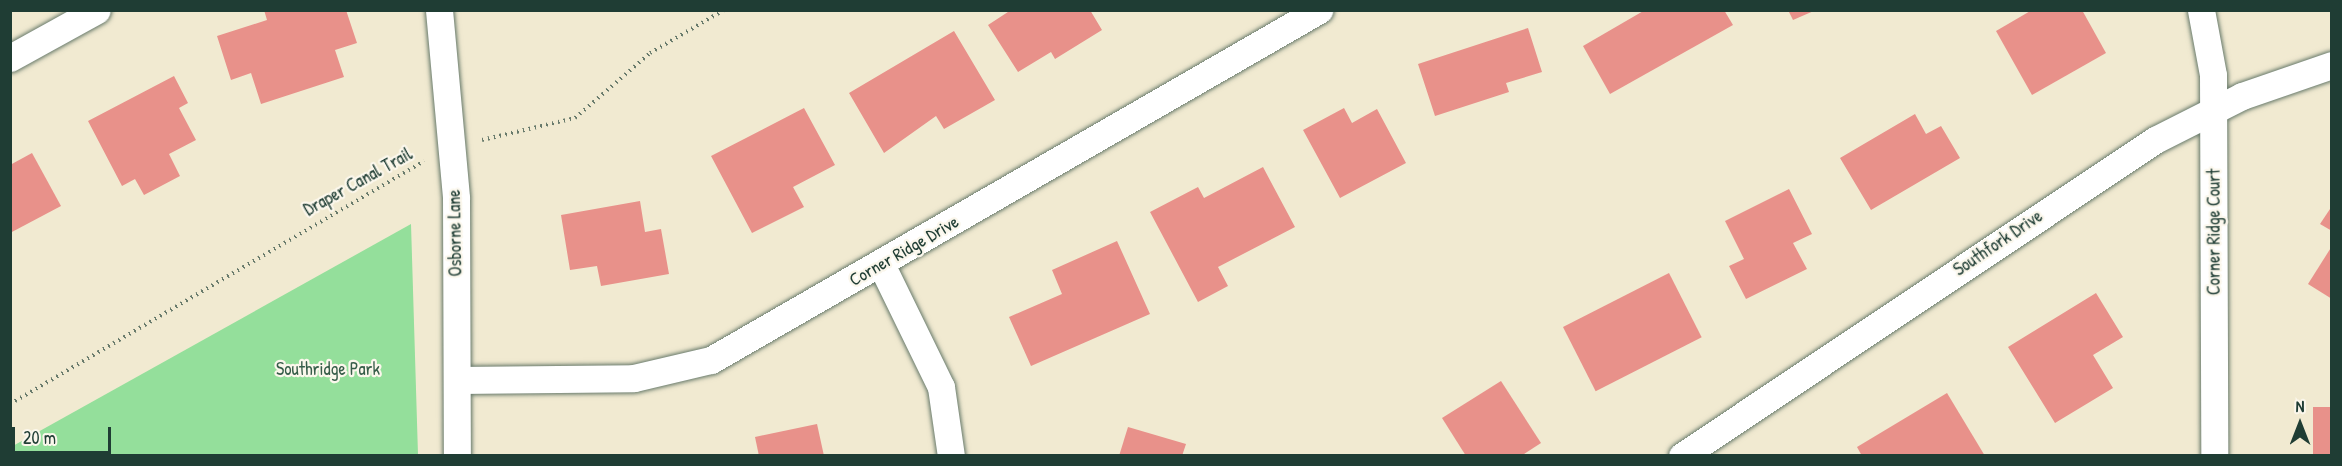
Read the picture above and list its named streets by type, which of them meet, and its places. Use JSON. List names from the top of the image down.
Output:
{
  "streets": {
    "street": [
      "Corner Ridge Court",
      "Osborne Lane",
      "Southfork Drive",
      "Corner Ridge Drive"
    ],
    "path": ["Draper Canal Trail"]
  },
  "crossings": [
    ["Draper Canal Trail", "Osborne Lane"],
    ["Corner Ridge Court", "Southfork Drive"],
    ["Osborne Lane", "Corner Ridge Drive"]
  ],
  "parks": ["Southridge Park"],
  "scale_bar": "20 m",
  "north": "top"
}
